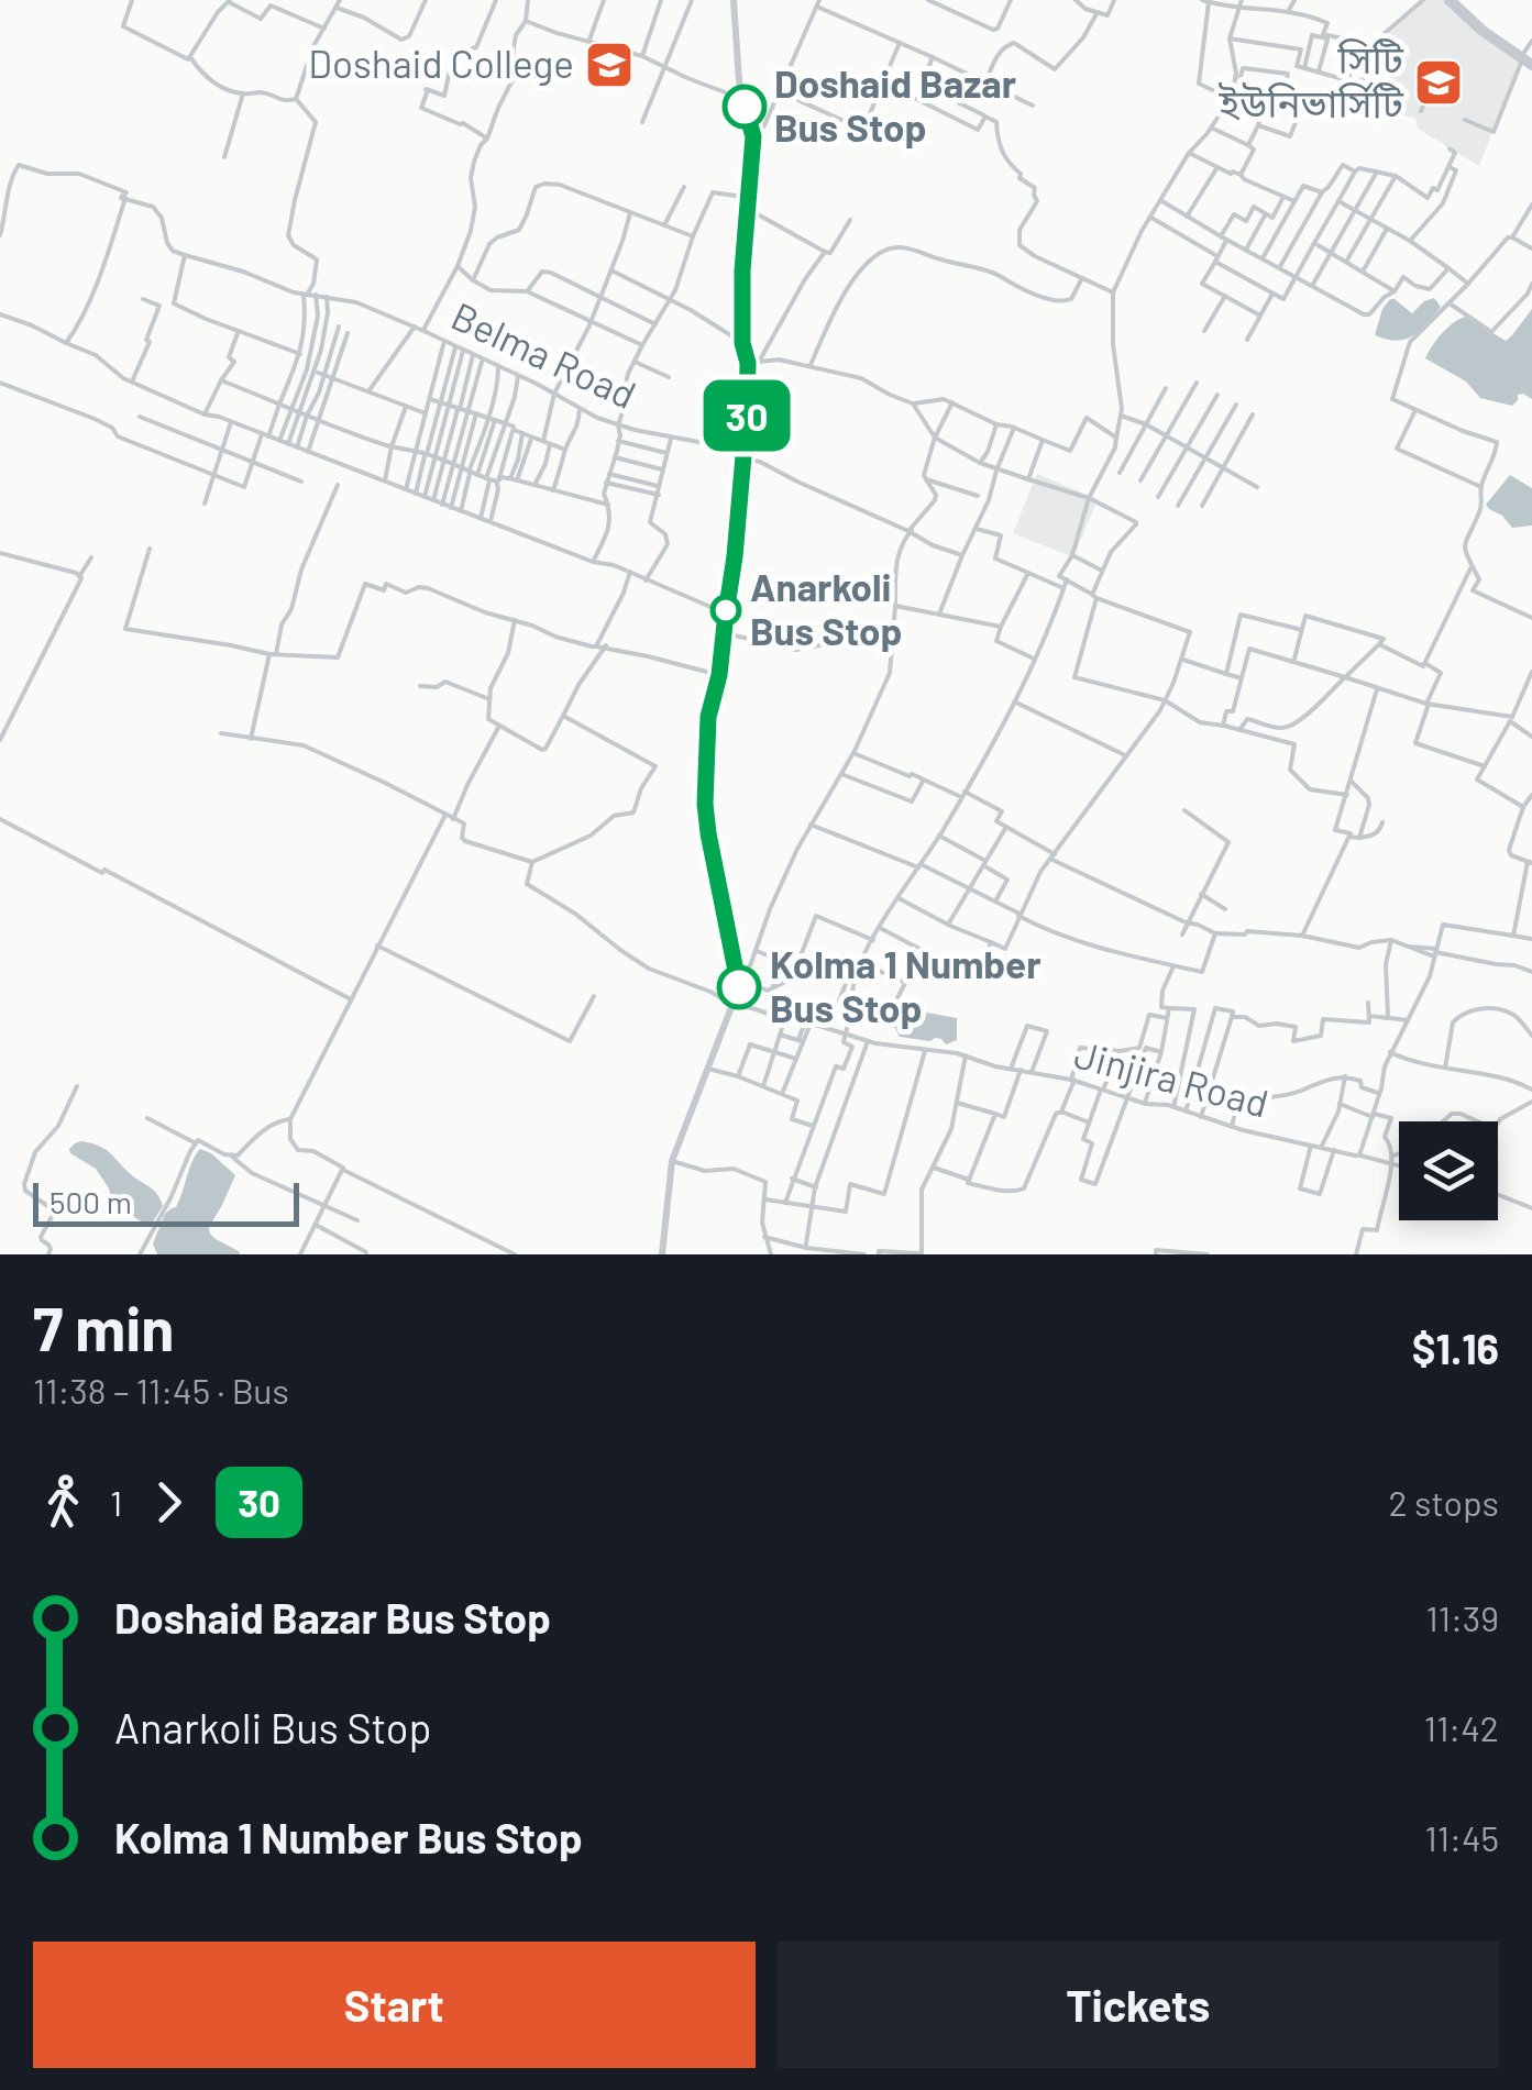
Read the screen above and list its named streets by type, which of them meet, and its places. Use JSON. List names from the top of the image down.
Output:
{
  "streets": {
    "street": ["Belma Road", "Jinjira Road"]
  },
  "places": {
    "school or university": ["Doshaid College", "সিটি ইউনিভার্সিটি"],
    "other": ["Doshaid Bazar Bus Stop", "Anarkoli Bus Stop", "Kolma 1 Number Bus Stop"]
  },
  "lines": ["bus line 30"],
  "scale_bar": "500 m",
  "page": {
    "on_map": "30",
    "scale": "500 m",
    "heading": ["7 min", "11:38 – 11:45 · Bus", "$1.16"],
    "legs": ["1", "30", "2 stops"],
    "list": [
      {
        "name": "Doshaid Bazar Bus Stop",
        "value": "11:39"
      },
      {
        "name": "Anarkoli Bus Stop",
        "value": "11:42"
      },
      {
        "name": "Kolma 1 Number Bus Stop",
        "value": "11:45"
      }
    ],
    "buttons": ["Start", "Tickets"]
  }
}
